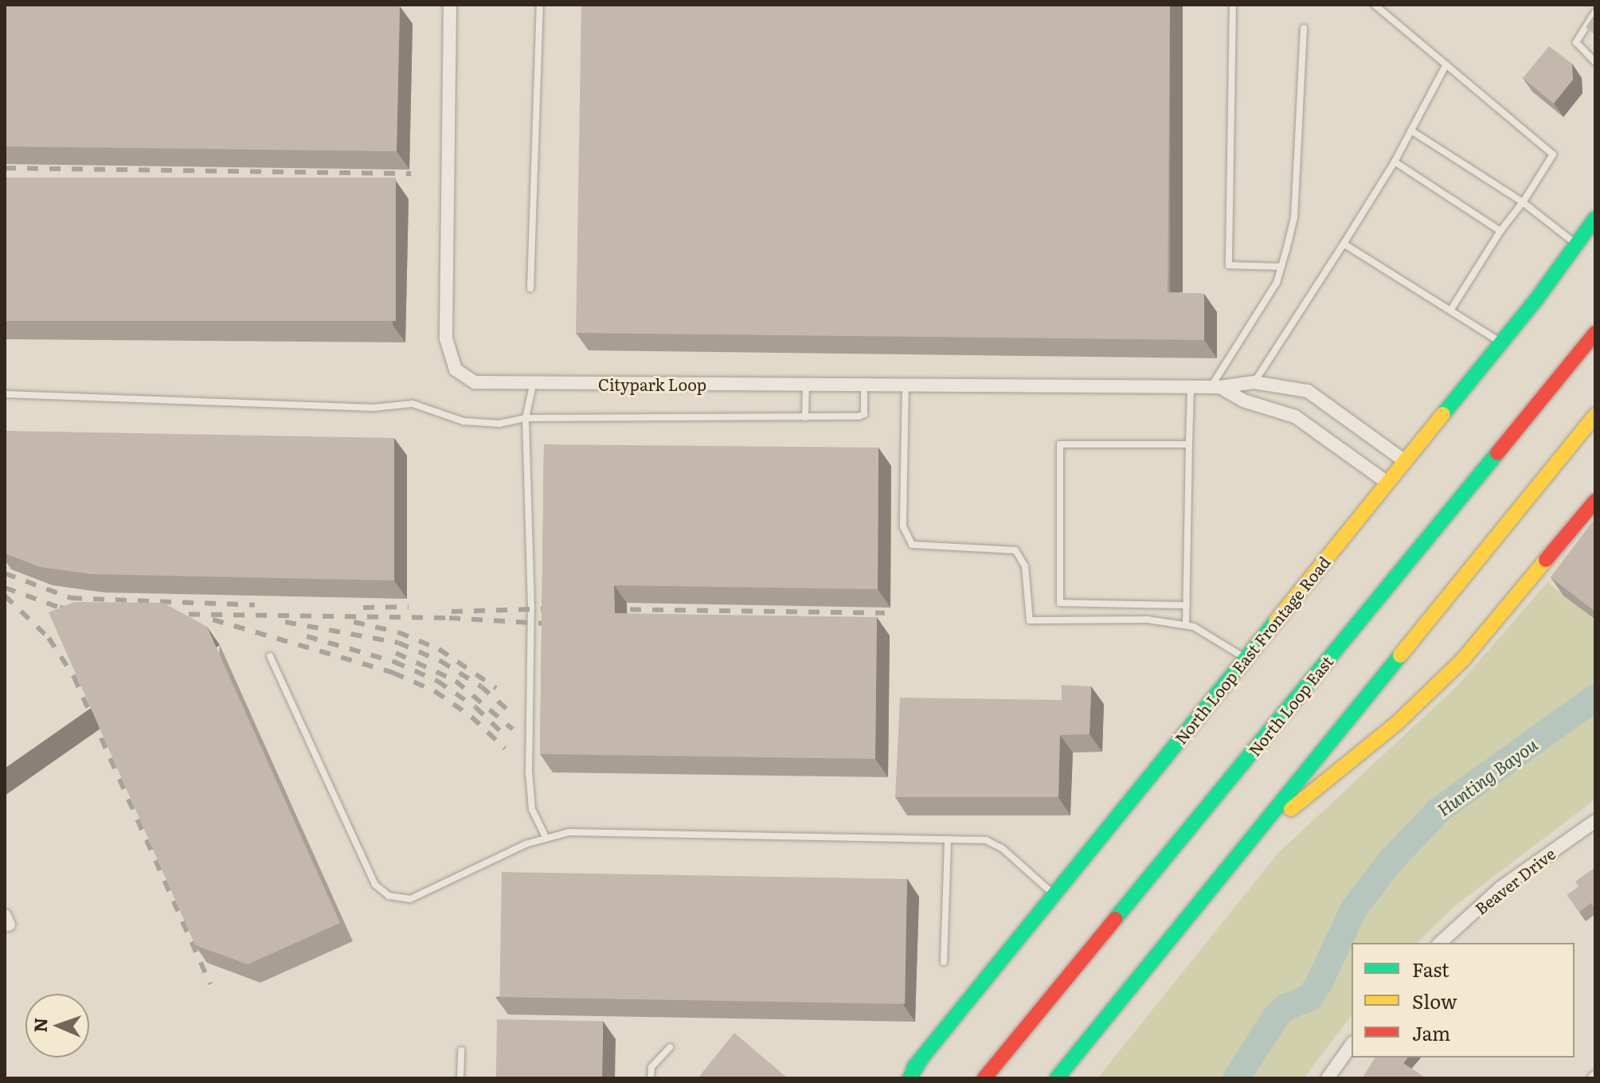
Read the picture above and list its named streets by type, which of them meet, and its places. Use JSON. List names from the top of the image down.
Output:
{
  "streets": {
    "main road": ["North Loop East Frontage Road", "North Loop East"],
    "street": ["Citypark Loop", "Beaver Drive"]
  },
  "crossings": [
    ["Citypark Loop", "North Loop East Frontage Road"]
  ],
  "water": ["Hunting Bayou"],
  "legend": ["Fast", "Slow", "Jam"],
  "north": "left"
}
